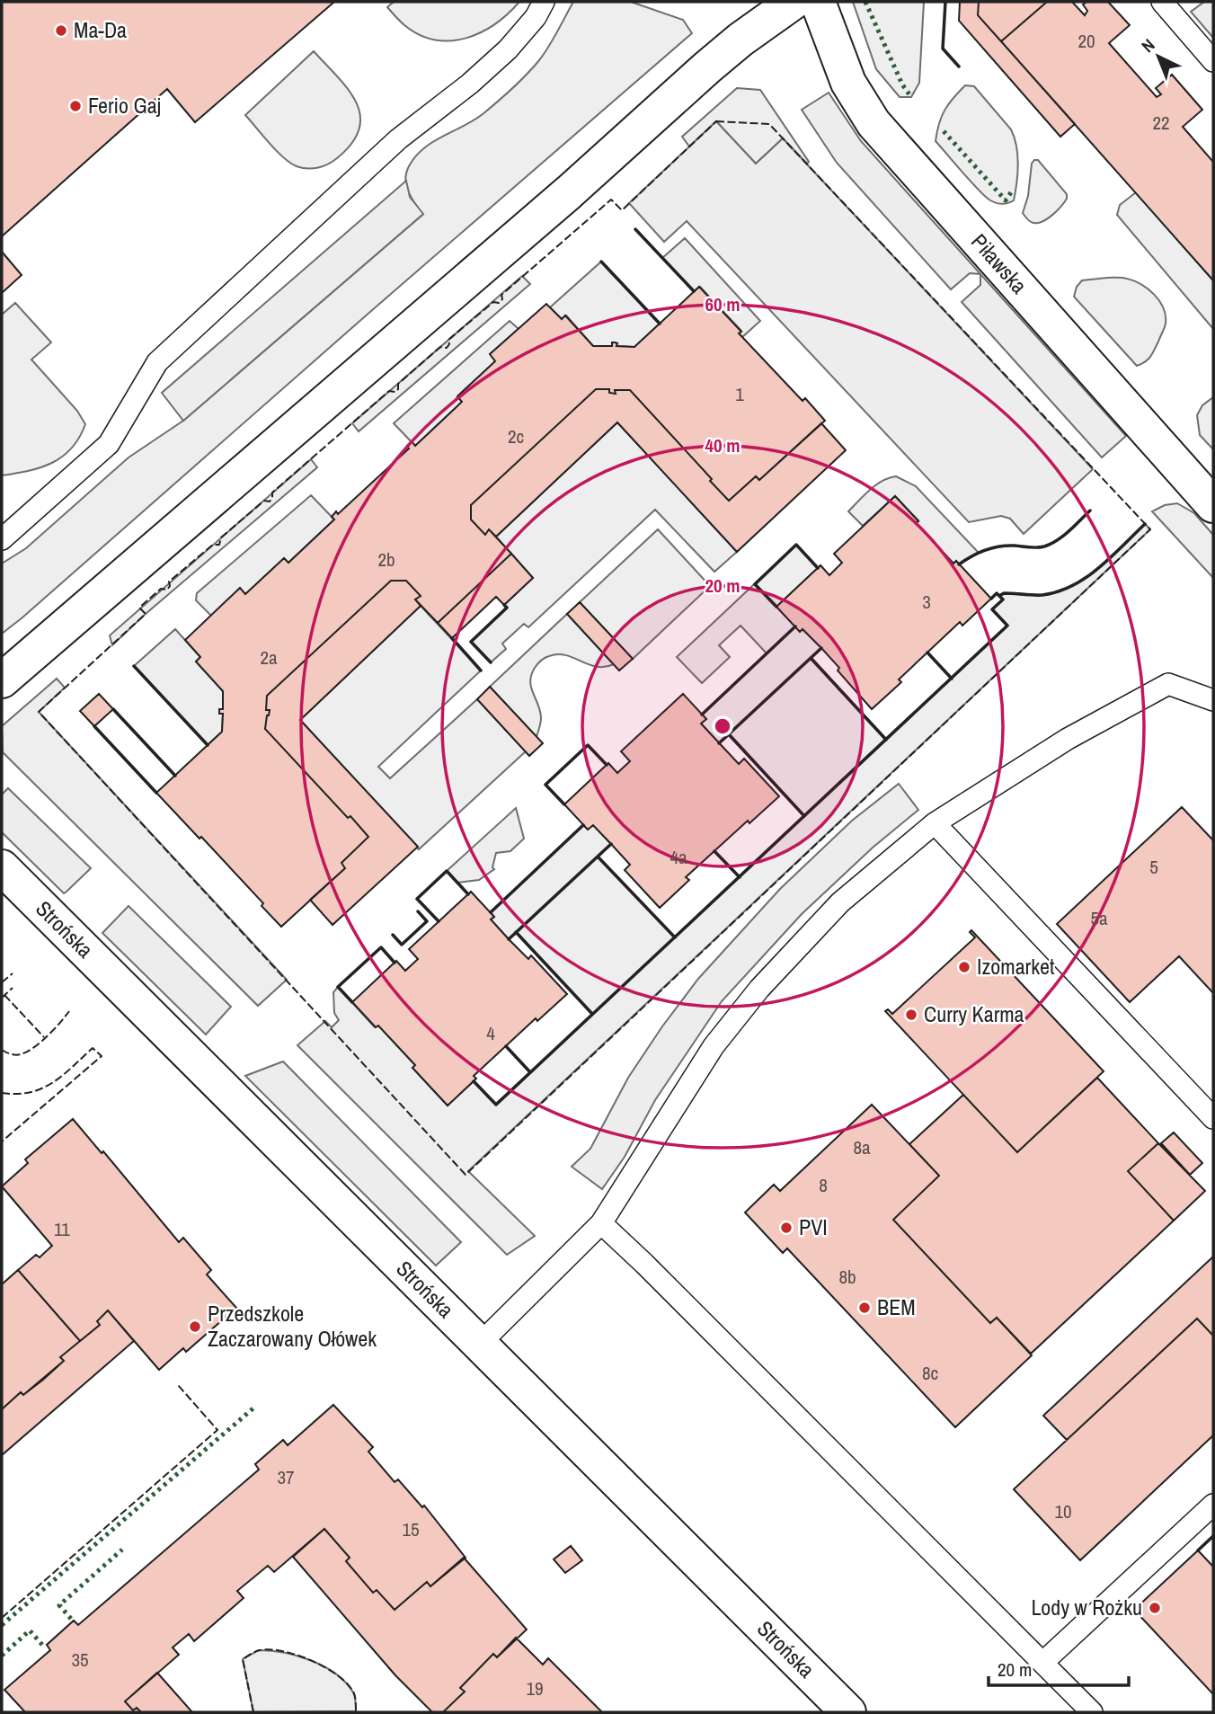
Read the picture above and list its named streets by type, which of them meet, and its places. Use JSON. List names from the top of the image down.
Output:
{
  "streets": {
    "street": ["Piławska", "Strońska"]
  },
  "places": [
    "Ma-Da",
    "Ferio Gaj",
    "Izomarket",
    "Curry Karma",
    "PVI",
    "BEM",
    "Przedszkole Zaczarowany Ołówek",
    "Lody w Rożku"
  ],
  "house_numbers": [
    "20",
    "22",
    "1",
    "2c",
    "2b",
    "3",
    "2a",
    "4a",
    "5",
    "5a",
    "4",
    "8a",
    "8",
    "11",
    "8b",
    "8c",
    "37",
    "10",
    "15",
    "35",
    "19"
  ],
  "scale_bar": "20 m",
  "north": "top left",
  "rings": ["60 m", "40 m", "20 m"]
}
